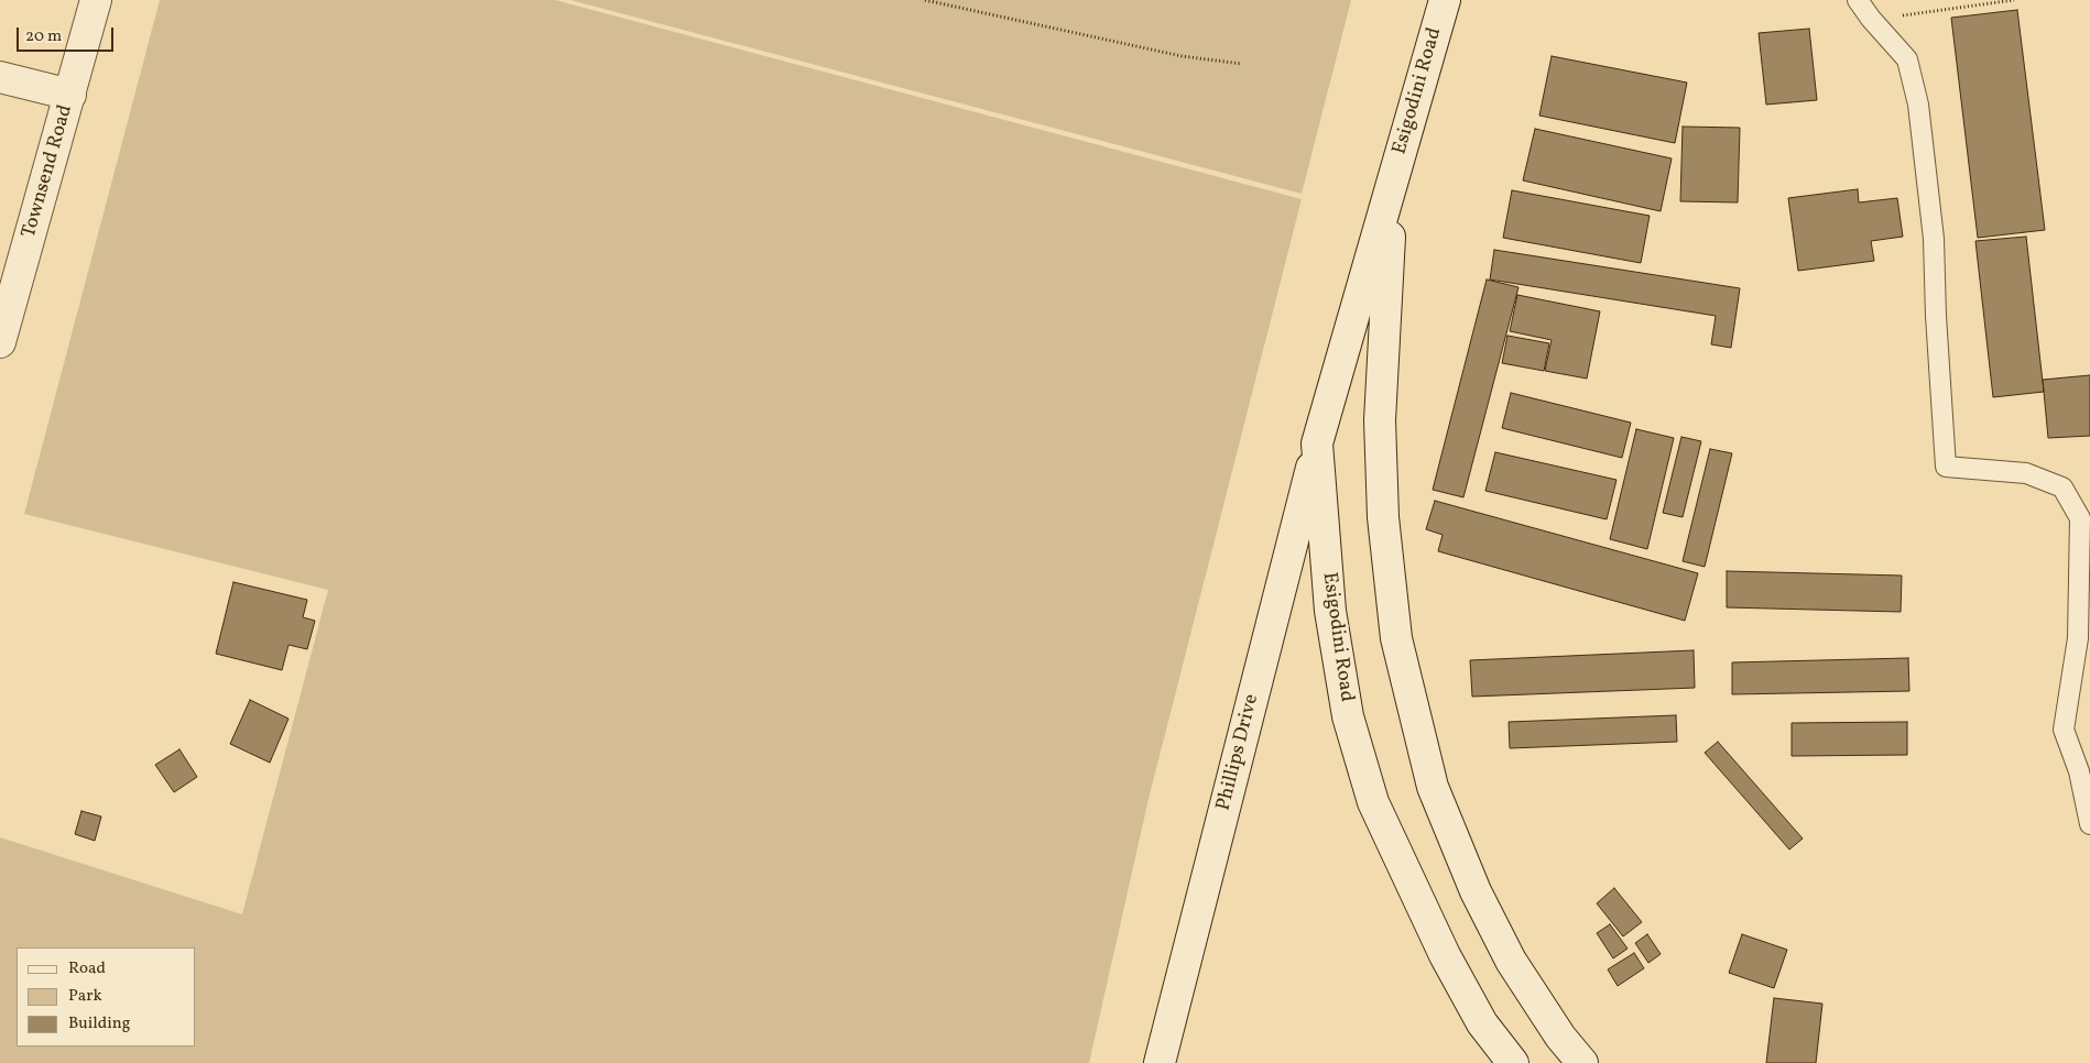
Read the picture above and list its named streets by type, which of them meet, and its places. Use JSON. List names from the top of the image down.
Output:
{
  "streets": {
    "main road": ["Esigodini Road", "Townsend Road", "Phillips Drive"]
  },
  "crossings": [
    ["Esigodini Road", "Phillips Drive"]
  ],
  "legend": ["Road", "Park", "Building"],
  "scale_bar": "20 m"
}
